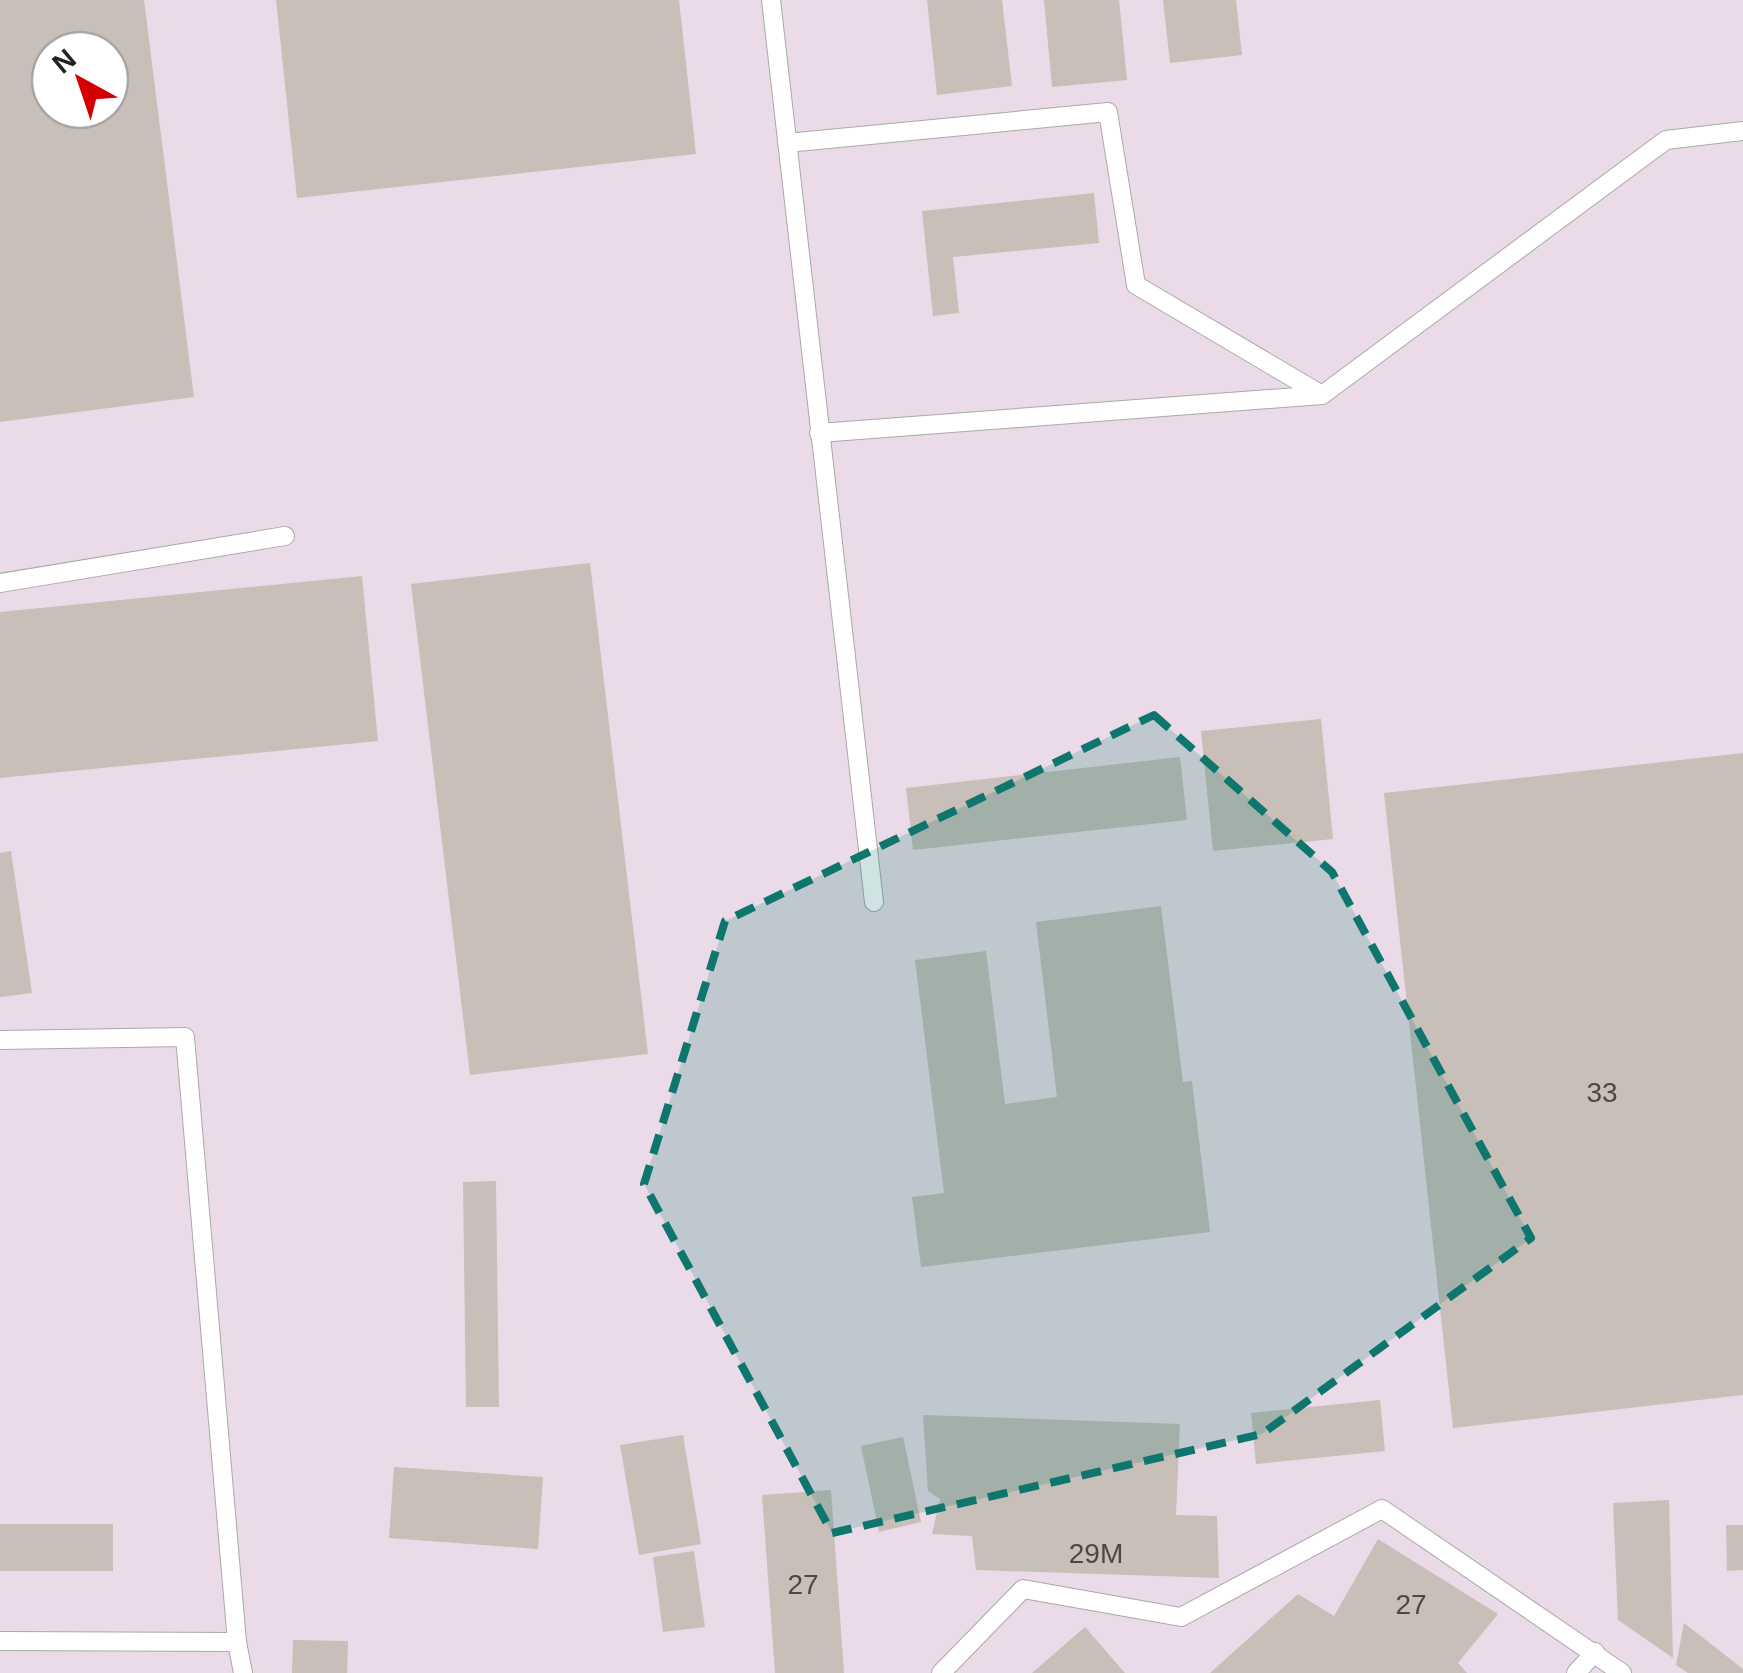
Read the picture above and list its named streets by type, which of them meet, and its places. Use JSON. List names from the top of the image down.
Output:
{
  "house_numbers": [
    "33",
    "29М",
    "27",
    "27"
  ],
  "north": "top left"
}
